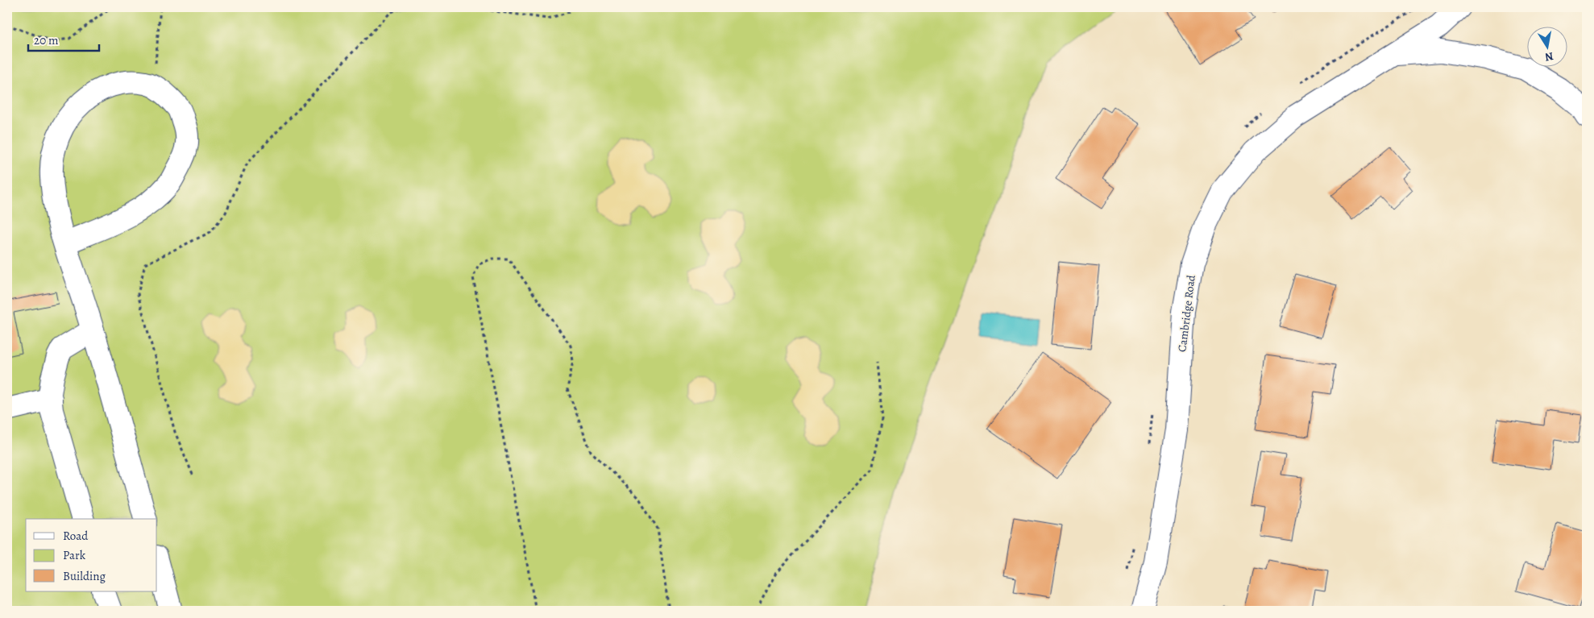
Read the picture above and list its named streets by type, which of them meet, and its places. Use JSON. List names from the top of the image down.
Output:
{
  "streets": {
    "street": ["Cambridge Road"]
  },
  "legend": ["Road", "Park", "Building"],
  "scale_bar": "20 m",
  "north": "bottom"
}
